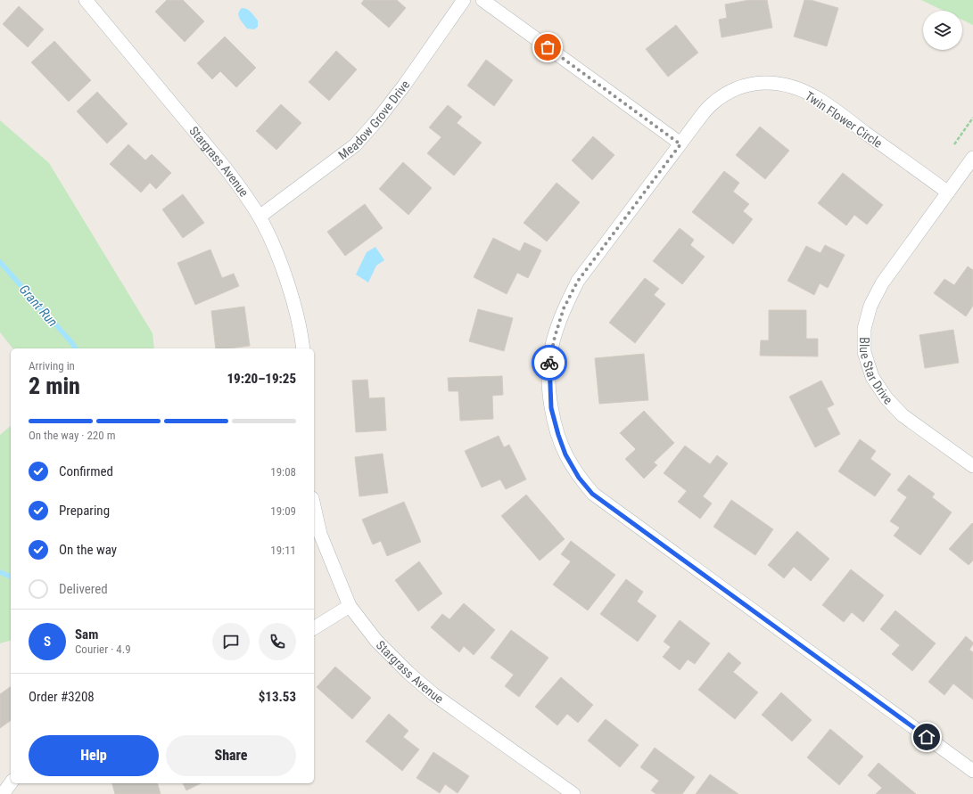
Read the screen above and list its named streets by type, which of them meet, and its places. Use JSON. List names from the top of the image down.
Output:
{
  "streets": {
    "street": [
      "Meadow Grove Drive",
      "Twin Flower Circle",
      "Stargrass Avenue",
      "Blue Star Drive"
    ]
  },
  "crossings": [
    ["Meadow Grove Drive", "Stargrass Avenue"],
    ["Twin Flower Circle", "Blue Star Drive"]
  ],
  "water": ["Grant Run"],
  "page": {
    "heading": ["2 min", "Arriving in", "19:20–19:25"],
    "panel": [
      "Sam",
      "Courier · 4.9",
      "Order #3208",
      "$13.53"
    ],
    "bar": "On the way · 220 m",
    "list": [
      ["Confirmed", "19:08"],
      ["Preparing", "19:09"],
      ["On the way", "19:11"],
      "Delivered"
    ],
    "round": "S",
    "buttons": ["Help", "Share"]
  }
}
